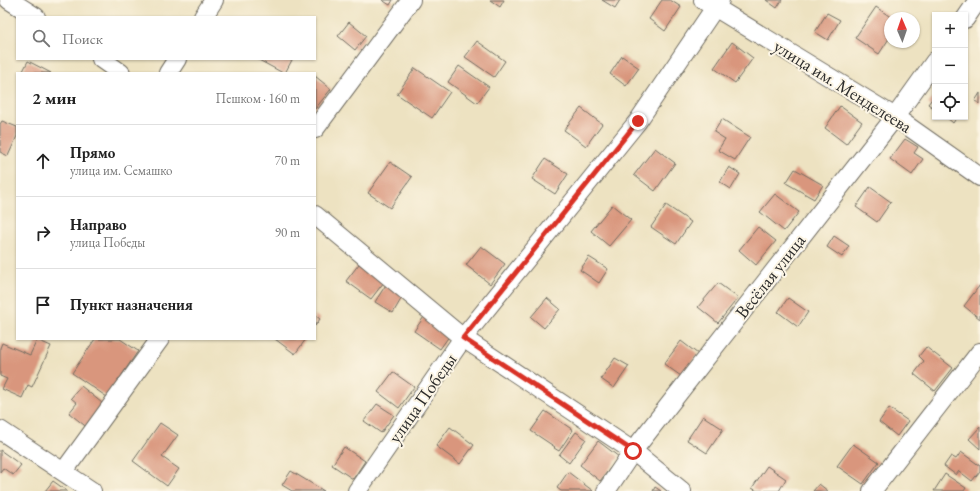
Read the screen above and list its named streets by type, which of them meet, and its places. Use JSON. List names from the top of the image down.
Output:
{
  "streets": {
    "street": ["улица им. Менделеева", "Весёлая улица", "улица Победы"]
  },
  "crossings": [
    ["улица им. Менделеева", "Весёлая улица"],
    ["улица им. Менделеева", "улица Победы"]
  ],
  "north": "top",
  "page": {
    "map_buttons": ["+", "−"],
    "search": "Поиск",
    "heading": ["2 мин", "Пешком · 160 m"],
    "list": [
      ["Прямо", "улица им. Семашко", "70 m"],
      ["Направо", "улица Победы", "90 m"],
      "Пункт назначения"
    ]
  }
}
